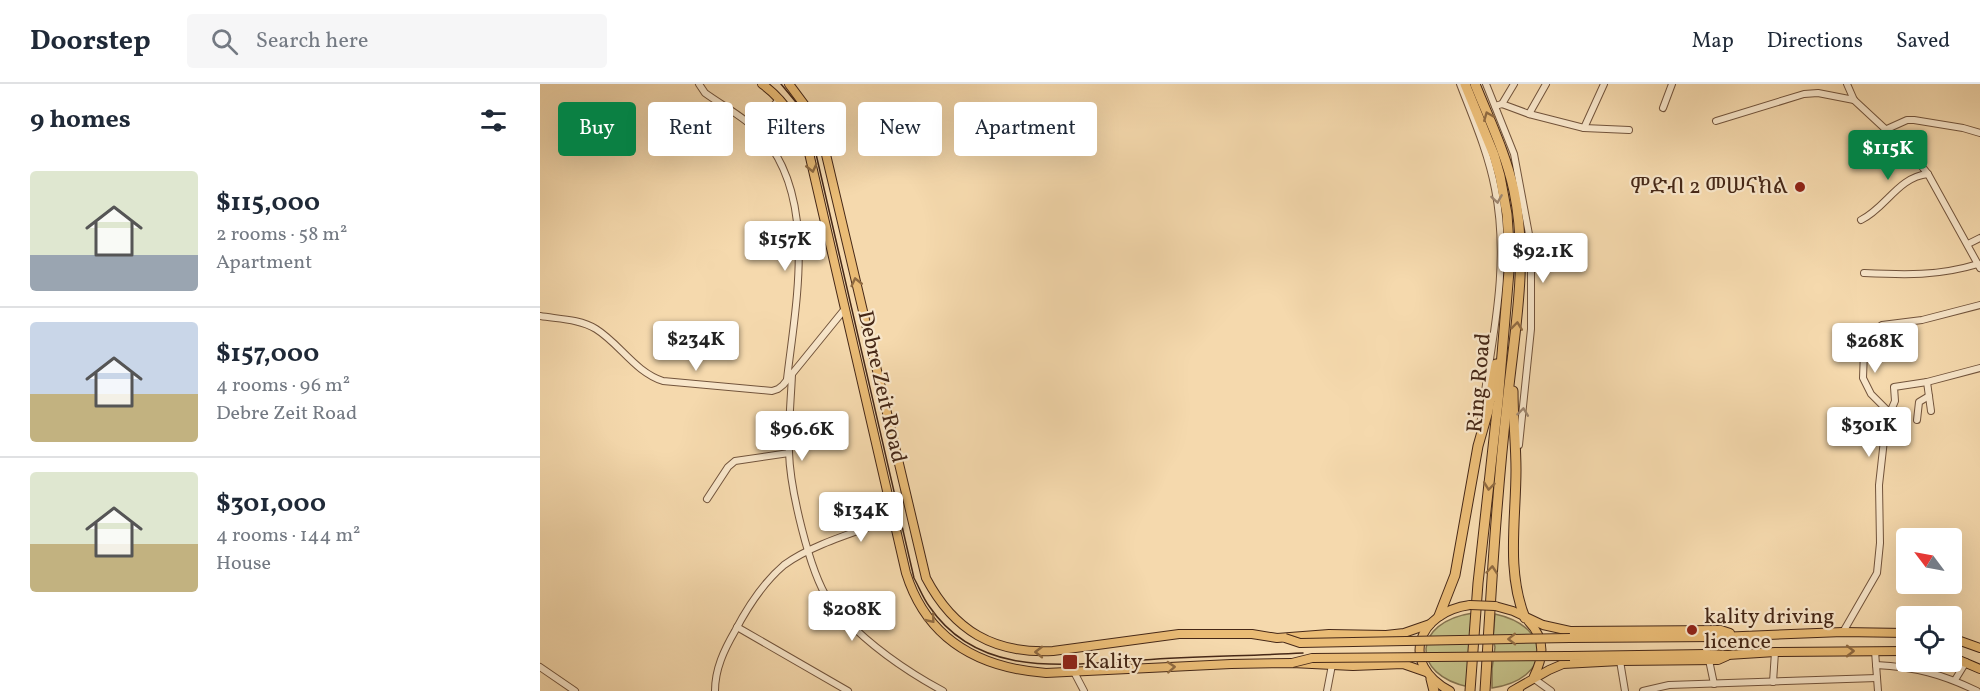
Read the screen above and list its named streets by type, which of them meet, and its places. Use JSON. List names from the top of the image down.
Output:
{
  "streets": {
    "highway": ["Ring Road"],
    "main road": ["Debre Zeit Road"]
  },
  "places": {
    "other": ["ምድብ 2 መሠናክል", "kality driving licence"],
    "transit": ["Kality"]
  },
  "north": "top left",
  "page": {
    "header": "Doorstep",
    "search": "Search here",
    "nav": ["Map", "Directions", "Saved"],
    "heading": "9 homes",
    "chip": [
      "Buy",
      "Rent",
      "Filters",
      "New",
      "Apartment"
    ],
    "price": [
      "$115K",
      "$157K",
      "$92.1K",
      "$234K",
      "$268K",
      "$301K",
      "$96.6K",
      "$134K",
      "$208K"
    ],
    "list": [
      {
        "name": "$115,000",
        "note": "2 rooms · 58 m² · Apartment"
      },
      {
        "name": "$157,000",
        "note": "4 rooms · 96 m² · Debre Zeit Road"
      },
      {
        "name": "$301,000",
        "note": "4 rooms · 144 m² · House"
      }
    ]
  }
}
